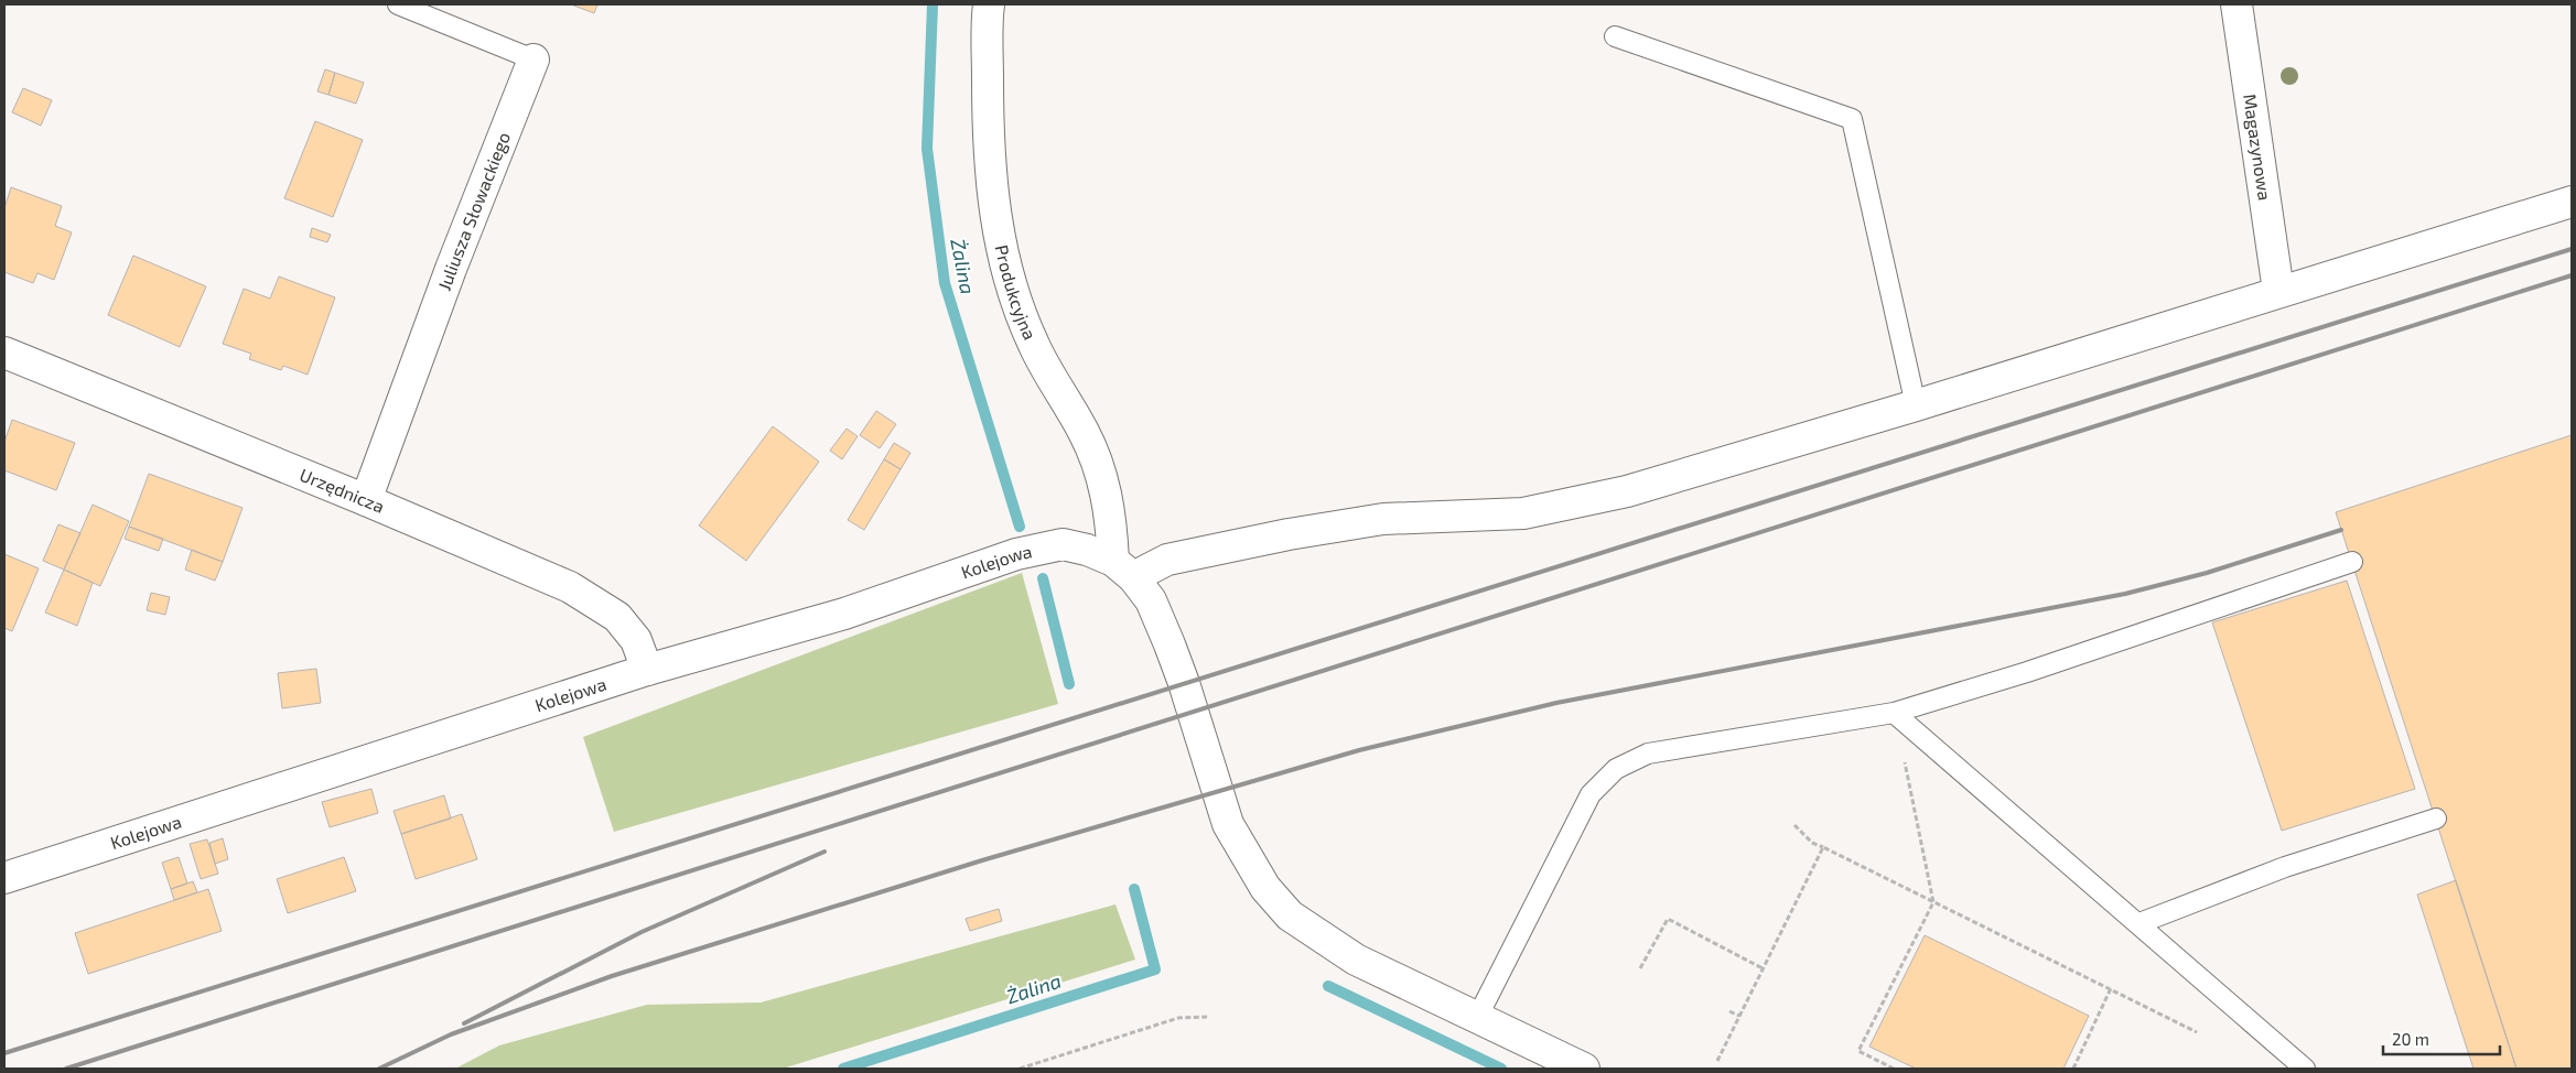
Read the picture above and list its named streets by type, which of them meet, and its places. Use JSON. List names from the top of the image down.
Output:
{
  "streets": {
    "street": [
      "Magazynowa",
      "Juliusza Słowackiego",
      "Produkcyjna",
      "Urzędnicza",
      "Kolejowa"
    ]
  },
  "crossings": [
    ["Juliusza Słowackiego", "Urzędnicza"],
    ["Produkcyjna", "Kolejowa"],
    ["Urzędnicza", "Kolejowa"]
  ],
  "water": ["Żalina"],
  "scale_bar": "20 m"
}
